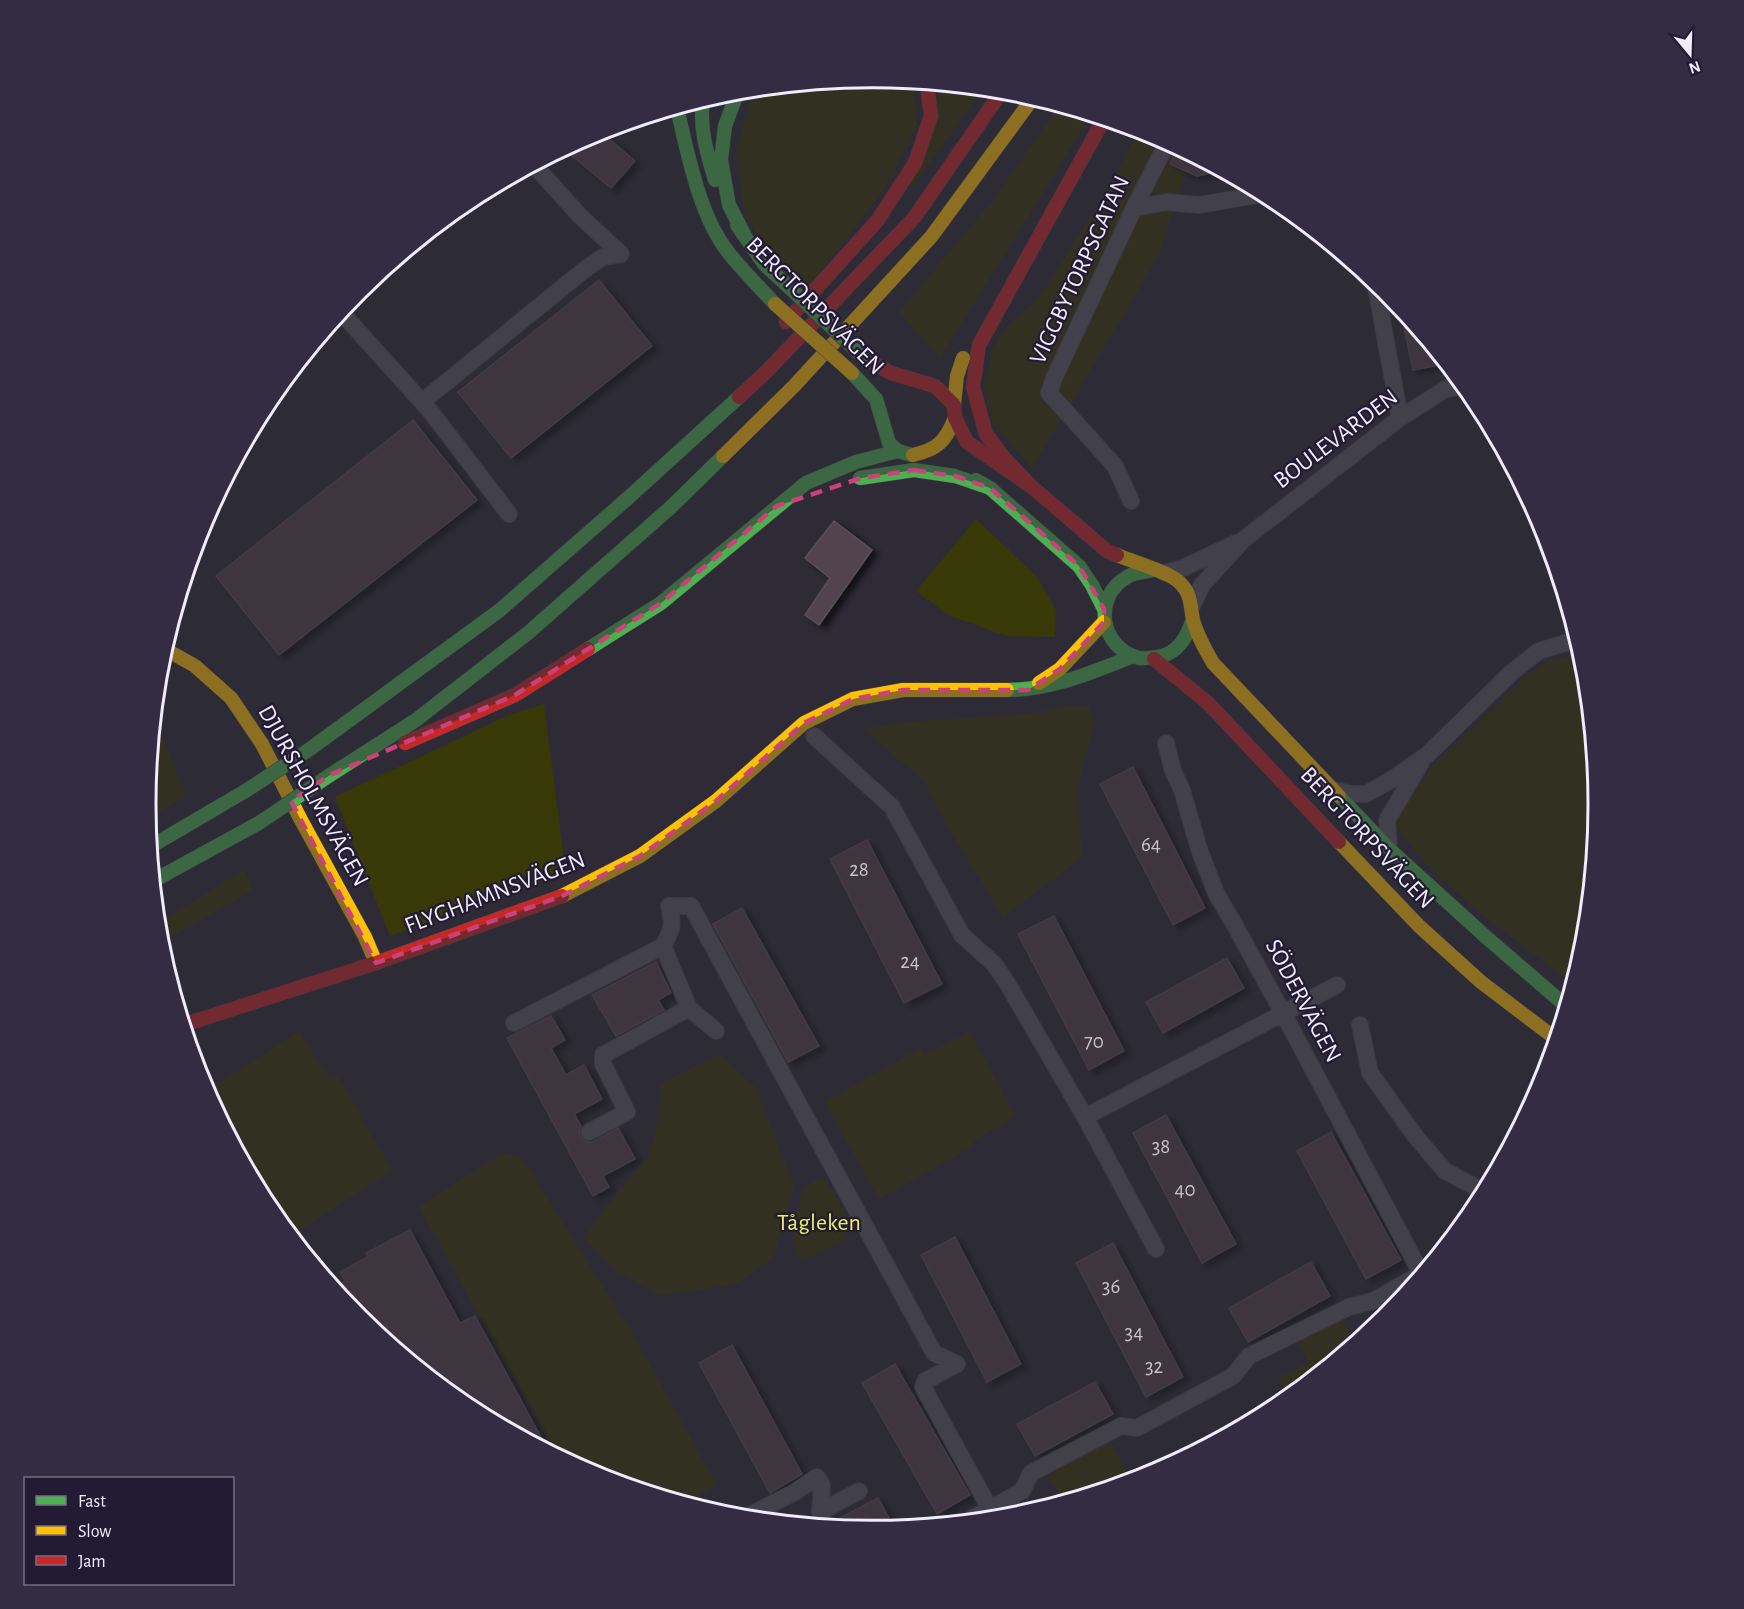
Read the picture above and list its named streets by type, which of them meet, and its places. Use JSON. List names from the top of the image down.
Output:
{
  "streets": {
    "main road": ["BERGTORPSVÄGEN", "DJURSHOLMSVÄGEN", "FLYGHAMNSVÄGEN"],
    "street": ["VIGGBYTORPSGATAN", "BOULEVARDEN", "SÖDERVÄGEN"]
  },
  "crossings": [
    ["BERGTORPSVÄGEN", "BOULEVARDEN"],
    ["BERGTORPSVÄGEN", "FLYGHAMNSVÄGEN"],
    ["BOULEVARDEN", "FLYGHAMNSVÄGEN"],
    ["DJURSHOLMSVÄGEN", "FLYGHAMNSVÄGEN"]
  ],
  "parks": ["Tågleken"],
  "house_numbers": [
    "64",
    "28",
    "24",
    "70",
    "38",
    "40",
    "36",
    "34",
    "32"
  ],
  "legend": ["Fast", "Slow", "Jam"],
  "north": "bottom"
}
